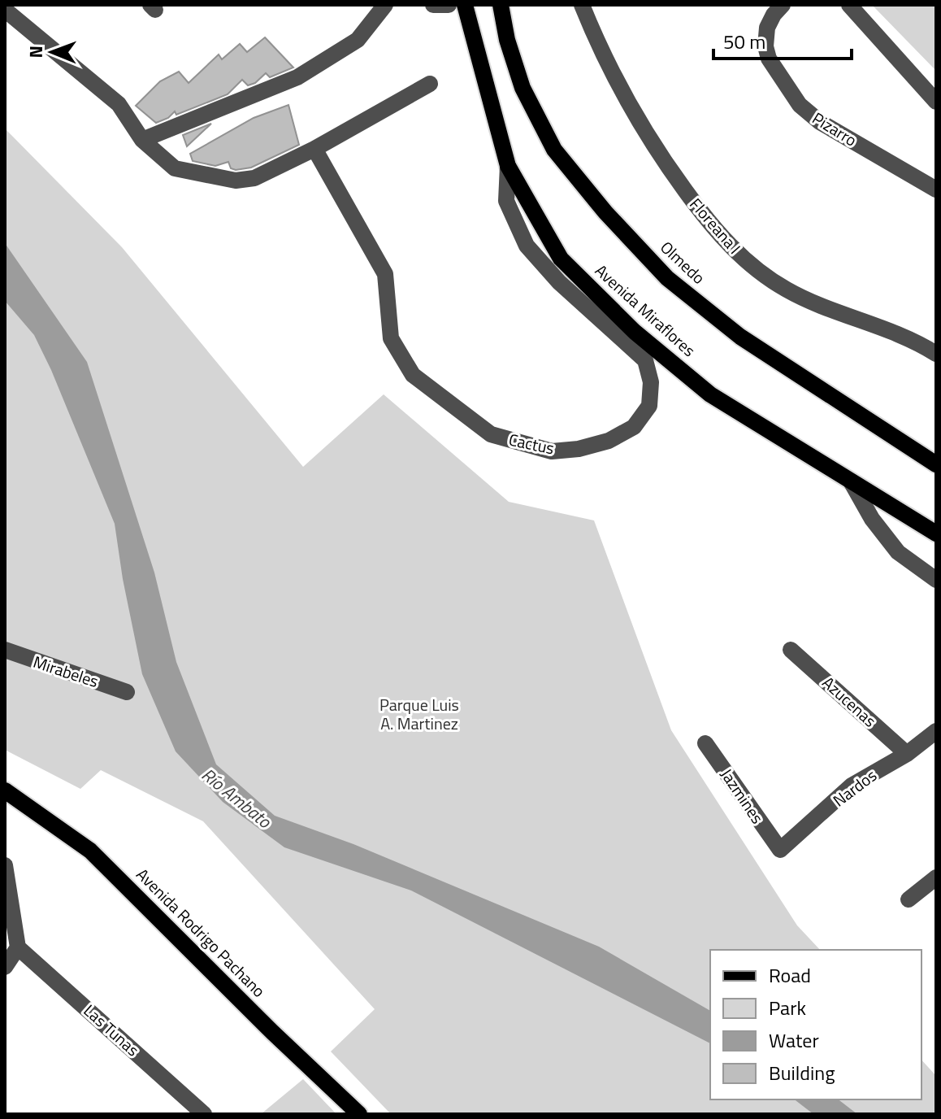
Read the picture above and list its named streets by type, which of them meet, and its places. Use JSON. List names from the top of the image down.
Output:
{
  "streets": {
    "main road": ["Olmedo", "Avenida Miraflores", "Avenida Rodrigo Pachano"],
    "street": [
      "Pizarro",
      "Floreana I",
      "Cactus",
      "Mirabeles",
      "Azucenas",
      "Nardos",
      "Jazmines",
      "Las Tunas"
    ]
  },
  "crossings": [
    ["Avenida Miraflores", "Cactus"],
    ["Azucenas", "Nardos"],
    ["Nardos", "Jazmines"]
  ],
  "water": ["Río Ambato"],
  "parks": ["Parque Luis A. Martinez"],
  "legend": [
    "Road",
    "Park",
    "Water",
    "Building"
  ],
  "scale_bar": "50 m",
  "north": "left"
}
